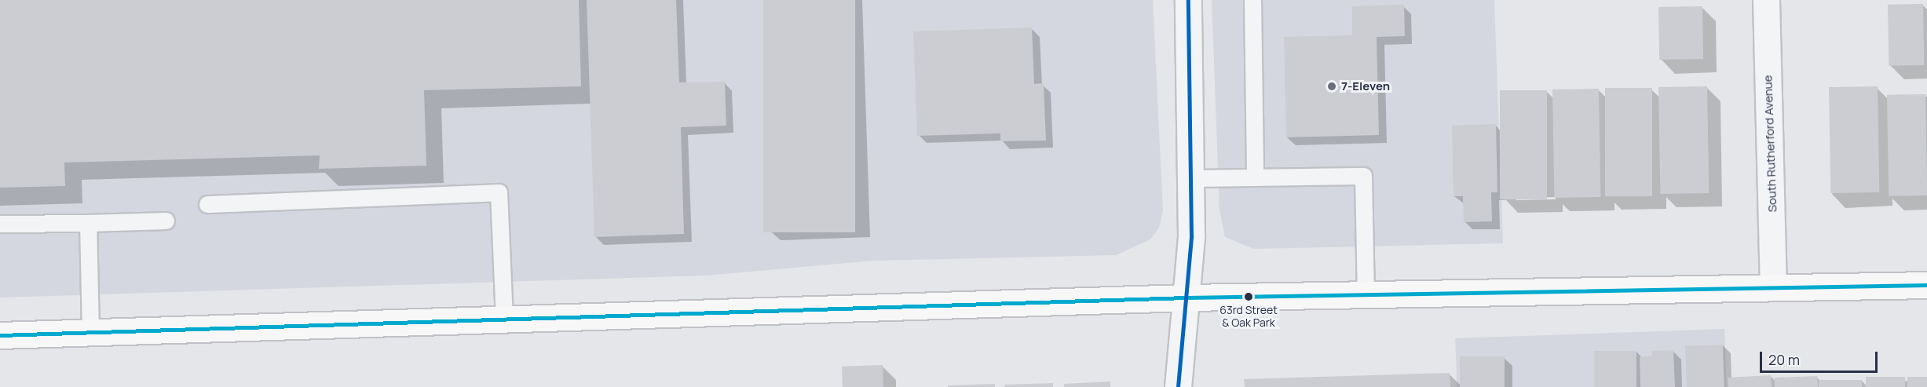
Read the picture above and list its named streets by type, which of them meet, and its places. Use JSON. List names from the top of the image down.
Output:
{
  "streets": {
    "street": ["South Rutherford Avenue"]
  },
  "places": ["7-Eleven", "63rd Street & Oak Park"],
  "scale_bar": "20 m"
}
